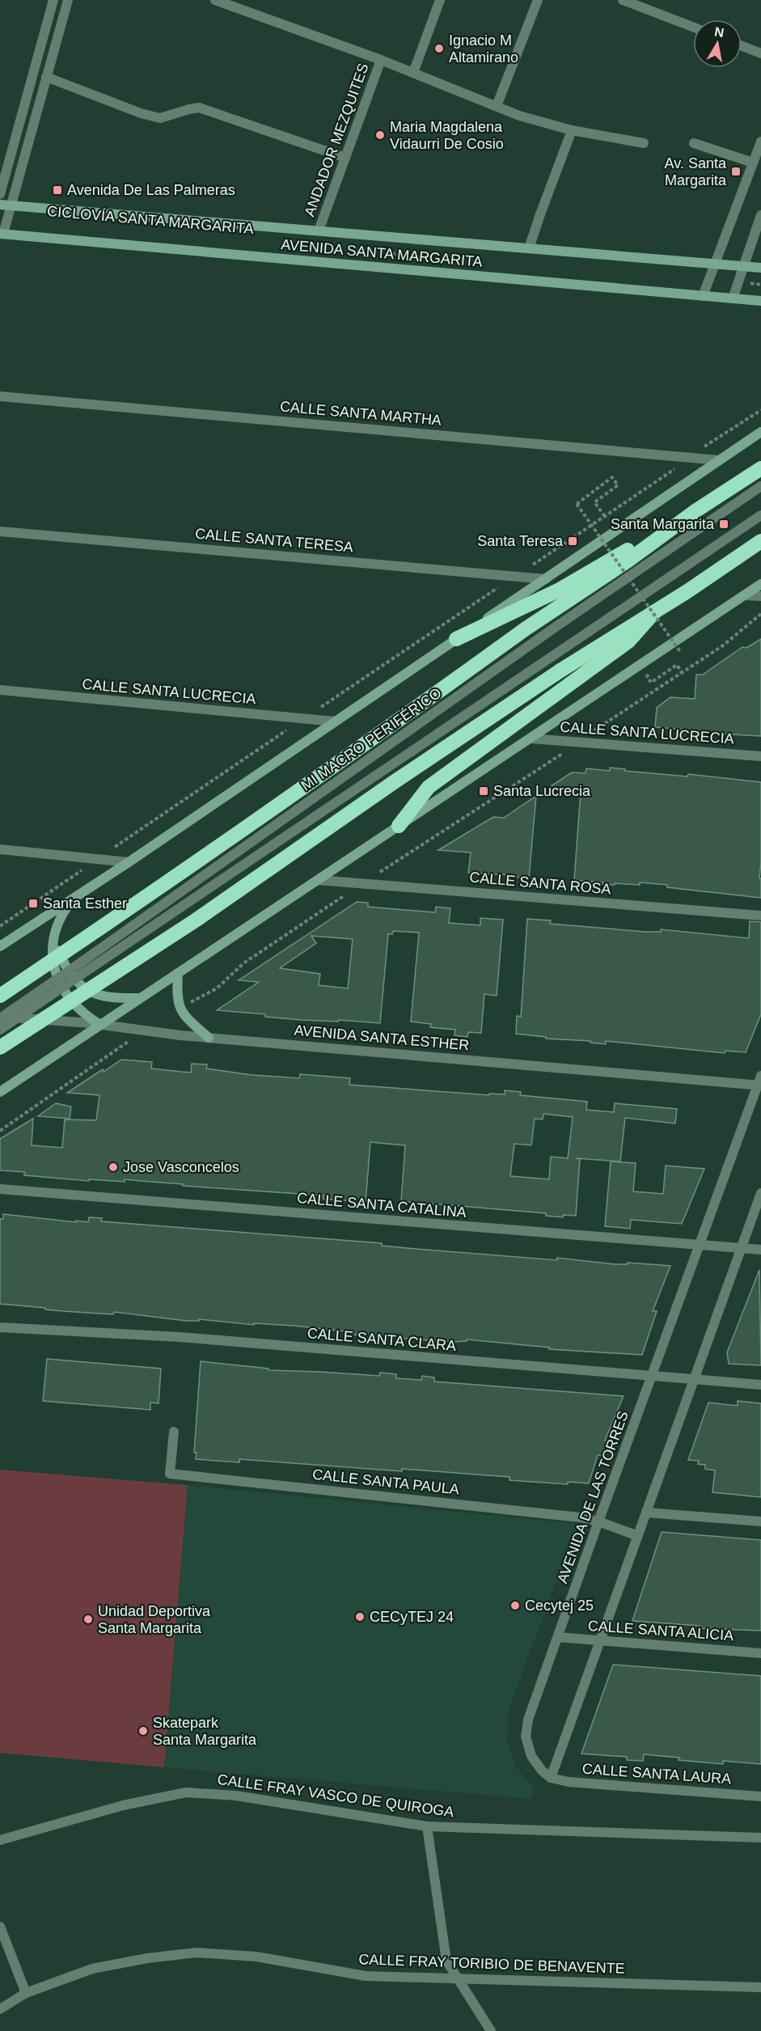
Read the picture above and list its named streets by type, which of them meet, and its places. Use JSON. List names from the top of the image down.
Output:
{
  "streets": {
    "main road": ["AVENIDA SANTA MARGARITA"],
    "street": [
      "ANDADOR MEZQUITES",
      "CALLE SANTA MARTHA",
      "CALLE SANTA TERESA",
      "CALLE SANTA LUCRECIA",
      "MI MACRO PERIFÉRICO",
      "CALLE SANTA ROSA",
      "AVENIDA SANTA ESTHER",
      "CALLE SANTA CATALINA",
      "CALLE SANTA CLARA",
      "CALLE SANTA PAULA",
      "AVENIDA DE LAS TORRES",
      "CALLE SANTA ALICIA",
      "CALLE SANTA LAURA",
      "CALLE FRAY VASCO DE QUIROGA",
      "CALLE FRAY TORIBIO DE BENAVENTE"
    ]
  },
  "crossings": [
    ["ANDADOR MEZQUITES", "AVENIDA SANTA MARGARITA"],
    ["MI MACRO PERIFÉRICO", "AVENIDA SANTA ESTHER"],
    ["AVENIDA SANTA ESTHER", "AVENIDA DE LAS TORRES"],
    ["CALLE SANTA CATALINA", "AVENIDA DE LAS TORRES"],
    ["CALLE SANTA CLARA", "AVENIDA DE LAS TORRES"],
    ["CALLE SANTA PAULA", "AVENIDA DE LAS TORRES"],
    ["AVENIDA DE LAS TORRES", "CALLE SANTA ALICIA"],
    ["AVENIDA DE LAS TORRES", "CALLE SANTA LAURA"]
  ],
  "places": {
    "other": [
      "Ignacio M Altamirano",
      "Maria Magdalena Vidaurri De Cosio",
      "Jose Vasconcelos",
      "Cecytej 25",
      "CECyTEJ 24",
      "Unidad Deportiva Santa Margarita",
      "Skatepark Santa Margarita"
    ],
    "transit": [
      "Av. Santa Margarita",
      "Avenida De Las Palmeras",
      "Santa Margarita",
      "Santa Teresa",
      "Santa Lucrecia",
      "Santa Esther"
    ]
  },
  "north": "top"
}
